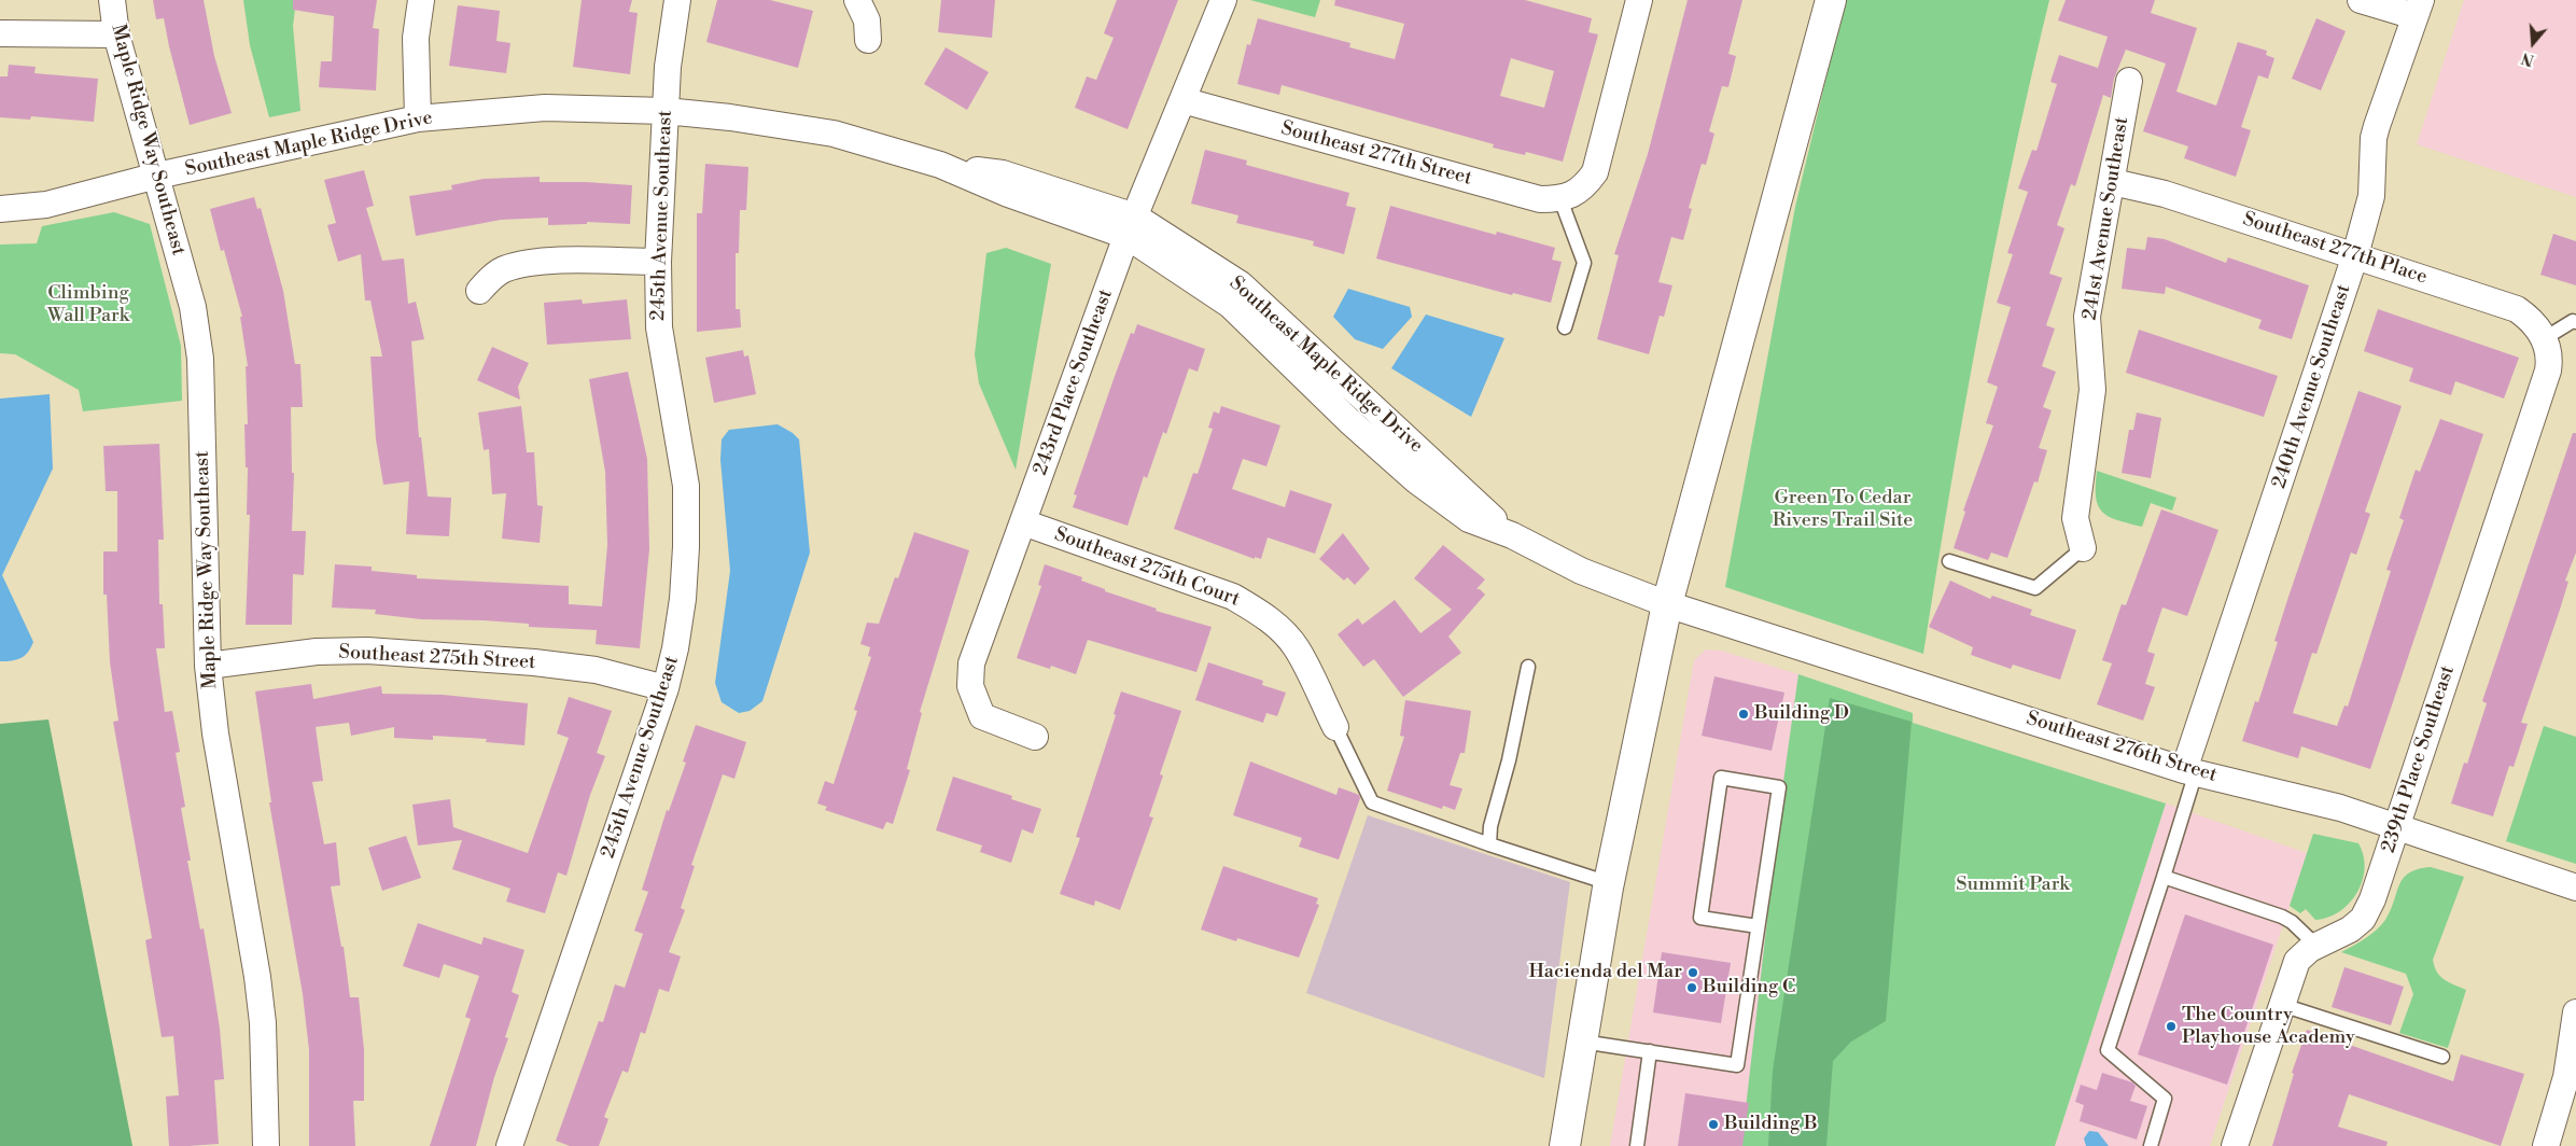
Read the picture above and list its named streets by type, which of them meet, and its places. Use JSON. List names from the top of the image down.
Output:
{
  "streets": {
    "street": [
      "Maple Ridge Way Southeast",
      "Southeast Maple Ridge Drive",
      "Southeast 277th Street",
      "245th Avenue Southeast",
      "241st Avenue Southeast",
      "Southeast 277th Place",
      "243rd Place Southeast",
      "240th Avenue Southeast",
      "Southeast 275th Court",
      "Southeast 275th Street",
      "Southeast 276th Street",
      "239th Place Southeast"
    ]
  },
  "crossings": [
    ["Maple Ridge Way Southeast", "Southeast Maple Ridge Drive"],
    ["Maple Ridge Way Southeast", "Southeast 275th Street"],
    ["Southeast Maple Ridge Drive", "245th Avenue Southeast"],
    ["Southeast Maple Ridge Drive", "243rd Place Southeast"],
    ["Southeast Maple Ridge Drive", "Southeast 276th Street"],
    ["Southeast 277th Street", "243rd Place Southeast"],
    ["245th Avenue Southeast", "Southeast 275th Street"],
    ["241st Avenue Southeast", "Southeast 277th Place"],
    ["Southeast 277th Place", "240th Avenue Southeast"],
    ["Southeast 277th Place", "239th Place Southeast"],
    ["243rd Place Southeast", "Southeast 275th Court"],
    ["240th Avenue Southeast", "Southeast 276th Street"],
    ["Southeast 276th Street", "239th Place Southeast"]
  ],
  "parks": ["Climbing Wall Park", "Green To Cedar Rivers Trail Site", "Summit Park"],
  "places": [
    "Building D",
    "Hacienda del Mar",
    "Building C",
    "The Country Playhouse Academy",
    "Building B"
  ],
  "north": "bottom"
}
